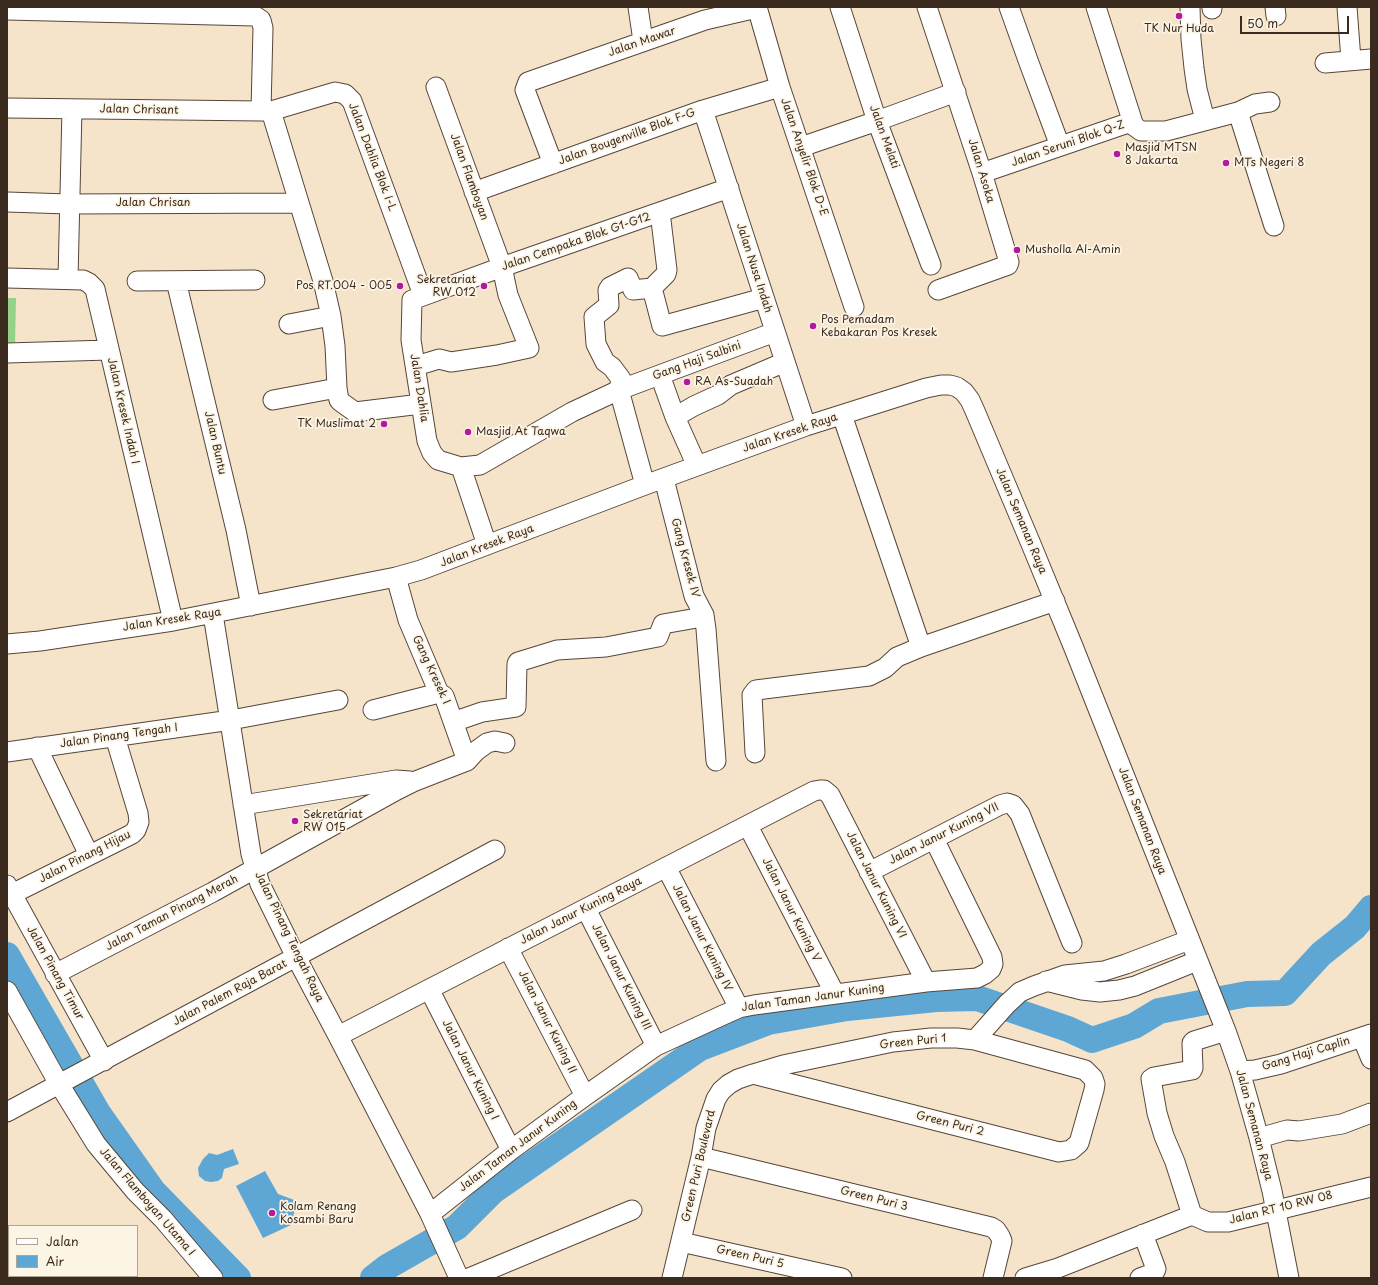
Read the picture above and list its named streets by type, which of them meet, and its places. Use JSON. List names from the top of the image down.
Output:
{
  "streets": {
    "street": [
      "Jalan Mawar",
      "Jalan Chrisant",
      "Jalan Bougenville Blok F-G",
      "Jalan Melati",
      "Jalan Seruni Blok Q-Z",
      "Jalan Dahlia Blok I-L",
      "Jalan Anyelir Blok D-E",
      "Jalan Asoka",
      "Jalan Flamboyan",
      "Jalan Chrisan",
      "Jalan Cempaka Blok G1-G12",
      "Jalan Nusa Indah",
      "Gang Haji Salbini",
      "Jalan Dahlia",
      "Jalan Kresek Indah I",
      "Jalan Kresek Raya",
      "Jalan Buntu",
      "Jalan Semanan Raya",
      "Gang Kresek IV",
      "Gang Kresek I",
      "Jalan Pinang Tengah I",
      "Jalan Janur Kuning VII",
      "Jalan Pinang Hijau",
      "Jalan Janur Kuning VI",
      "Jalan Janur Kuning V",
      "Jalan Janur Kuning Raya",
      "Jalan Taman Pinang Merah",
      "Jalan Pinang Tengah Raya",
      "Jalan Janur Kuning IV",
      "Jalan Pinang Timur",
      "Jalan Janur Kuning III",
      "Jalan Palem Raja Barat",
      "Jalan Taman Janur Kuning",
      "Jalan Janur Kuning II",
      "Green Puri 1",
      "Gang Haji Caplin",
      "Jalan Janur Kuning I",
      "Green Puri 2",
      "Green Puri Boulevard",
      "Green Puri 3",
      "Jalan Flamboyan Utama I",
      "Jalan RT 10 RW 08",
      "Green Puri 5"
    ]
  },
  "crossings": [
    ["Jalan Mawar", "Jalan Bougenville Blok F-G"],
    ["Jalan Mawar", "Jalan Anyelir Blok D-E"],
    ["Jalan Chrisant", "Jalan Dahlia Blok I-L"],
    ["Jalan Bougenville Blok F-G", "Jalan Anyelir Blok D-E"],
    ["Jalan Bougenville Blok F-G", "Jalan Flamboyan"],
    ["Jalan Bougenville Blok F-G", "Jalan Nusa Indah"],
    ["Jalan Seruni Blok Q-Z", "Jalan Asoka"],
    ["Jalan Dahlia Blok I-L", "Jalan Cempaka Blok G1-G12"],
    ["Jalan Dahlia Blok I-L", "Jalan Dahlia"],
    ["Jalan Flamboyan", "Jalan Cempaka Blok G1-G12"],
    ["Jalan Flamboyan", "Jalan Dahlia"],
    ["Jalan Cempaka Blok G1-G12", "Jalan Nusa Indah"],
    ["Jalan Cempaka Blok G1-G12", "Jalan Dahlia"],
    ["Jalan Nusa Indah", "Gang Haji Salbini"],
    ["Jalan Nusa Indah", "Jalan Kresek Raya"],
    ["Gang Haji Salbini", "Jalan Dahlia"],
    ["Jalan Kresek Indah I", "Jalan Kresek Raya"],
    ["Jalan Kresek Raya", "Jalan Buntu"],
    ["Jalan Kresek Raya", "Jalan Semanan Raya"],
    ["Jalan Kresek Raya", "Gang Kresek IV"],
    ["Jalan Kresek Raya", "Gang Kresek I"],
    ["Jalan Kresek Raya", "Jalan Pinang Tengah Raya"],
    ["Jalan Semanan Raya", "Gang Haji Caplin"],
    ["Jalan Semanan Raya", "Jalan RT 10 RW 08"],
    ["Gang Kresek I", "Jalan Taman Pinang Merah"],
    ["Jalan Pinang Tengah I", "Jalan Pinang Hijau"],
    ["Jalan Pinang Tengah I", "Jalan Pinang Tengah Raya"],
    ["Jalan Janur Kuning VII", "Jalan Janur Kuning VI"],
    ["Jalan Janur Kuning VII", "Jalan Taman Janur Kuning"],
    ["Jalan Pinang Hijau", "Jalan Pinang Timur"],
    ["Jalan Janur Kuning VI", "Jalan Janur Kuning Raya"],
    ["Jalan Janur Kuning VI", "Jalan Taman Janur Kuning"],
    ["Jalan Janur Kuning V", "Jalan Janur Kuning Raya"],
    ["Jalan Janur Kuning V", "Jalan Taman Janur Kuning"],
    ["Jalan Janur Kuning Raya", "Jalan Pinang Tengah Raya"],
    ["Jalan Janur Kuning Raya", "Jalan Janur Kuning IV"],
    ["Jalan Janur Kuning Raya", "Jalan Janur Kuning III"],
    ["Jalan Janur Kuning Raya", "Jalan Janur Kuning II"],
    ["Jalan Janur Kuning Raya", "Jalan Janur Kuning I"],
    ["Jalan Taman Pinang Merah", "Jalan Pinang Tengah Raya"],
    ["Jalan Taman Pinang Merah", "Jalan Pinang Timur"],
    ["Jalan Pinang Tengah Raya", "Jalan Palem Raja Barat"],
    ["Jalan Pinang Tengah Raya", "Jalan Taman Janur Kuning"],
    ["Jalan Janur Kuning IV", "Jalan Taman Janur Kuning"],
    ["Jalan Pinang Timur", "Jalan Palem Raja Barat"],
    ["Jalan Janur Kuning III", "Jalan Taman Janur Kuning"],
    ["Jalan Palem Raja Barat", "Jalan Flamboyan Utama I"],
    ["Jalan Taman Janur Kuning", "Jalan Janur Kuning II"],
    ["Jalan Taman Janur Kuning", "Jalan Janur Kuning I"],
    ["Green Puri 1", "Green Puri 2"],
    ["Green Puri 1", "Green Puri Boulevard"],
    ["Green Puri 2", "Green Puri Boulevard"],
    ["Green Puri Boulevard", "Green Puri 3"],
    ["Green Puri Boulevard", "Green Puri 5"]
  ],
  "places": [
    "TK Nur Huda",
    "Masjid MTSN 8 Jakarta",
    "MTs Negeri 8",
    "Musholla Al-Amin",
    "Pos RT.004 - 005",
    "Sekretariat RW 012",
    "Pos Pemadam Kebakaran Pos Kresek",
    "RA As-Suadah",
    "TK Muslimat 2",
    "Masjid At Taqwa",
    "Sekretariat RW 015",
    "Kolam Renang Kosambi Baru"
  ],
  "legend": ["Jalan", "Air"],
  "scale_bar": "50 m"
}
